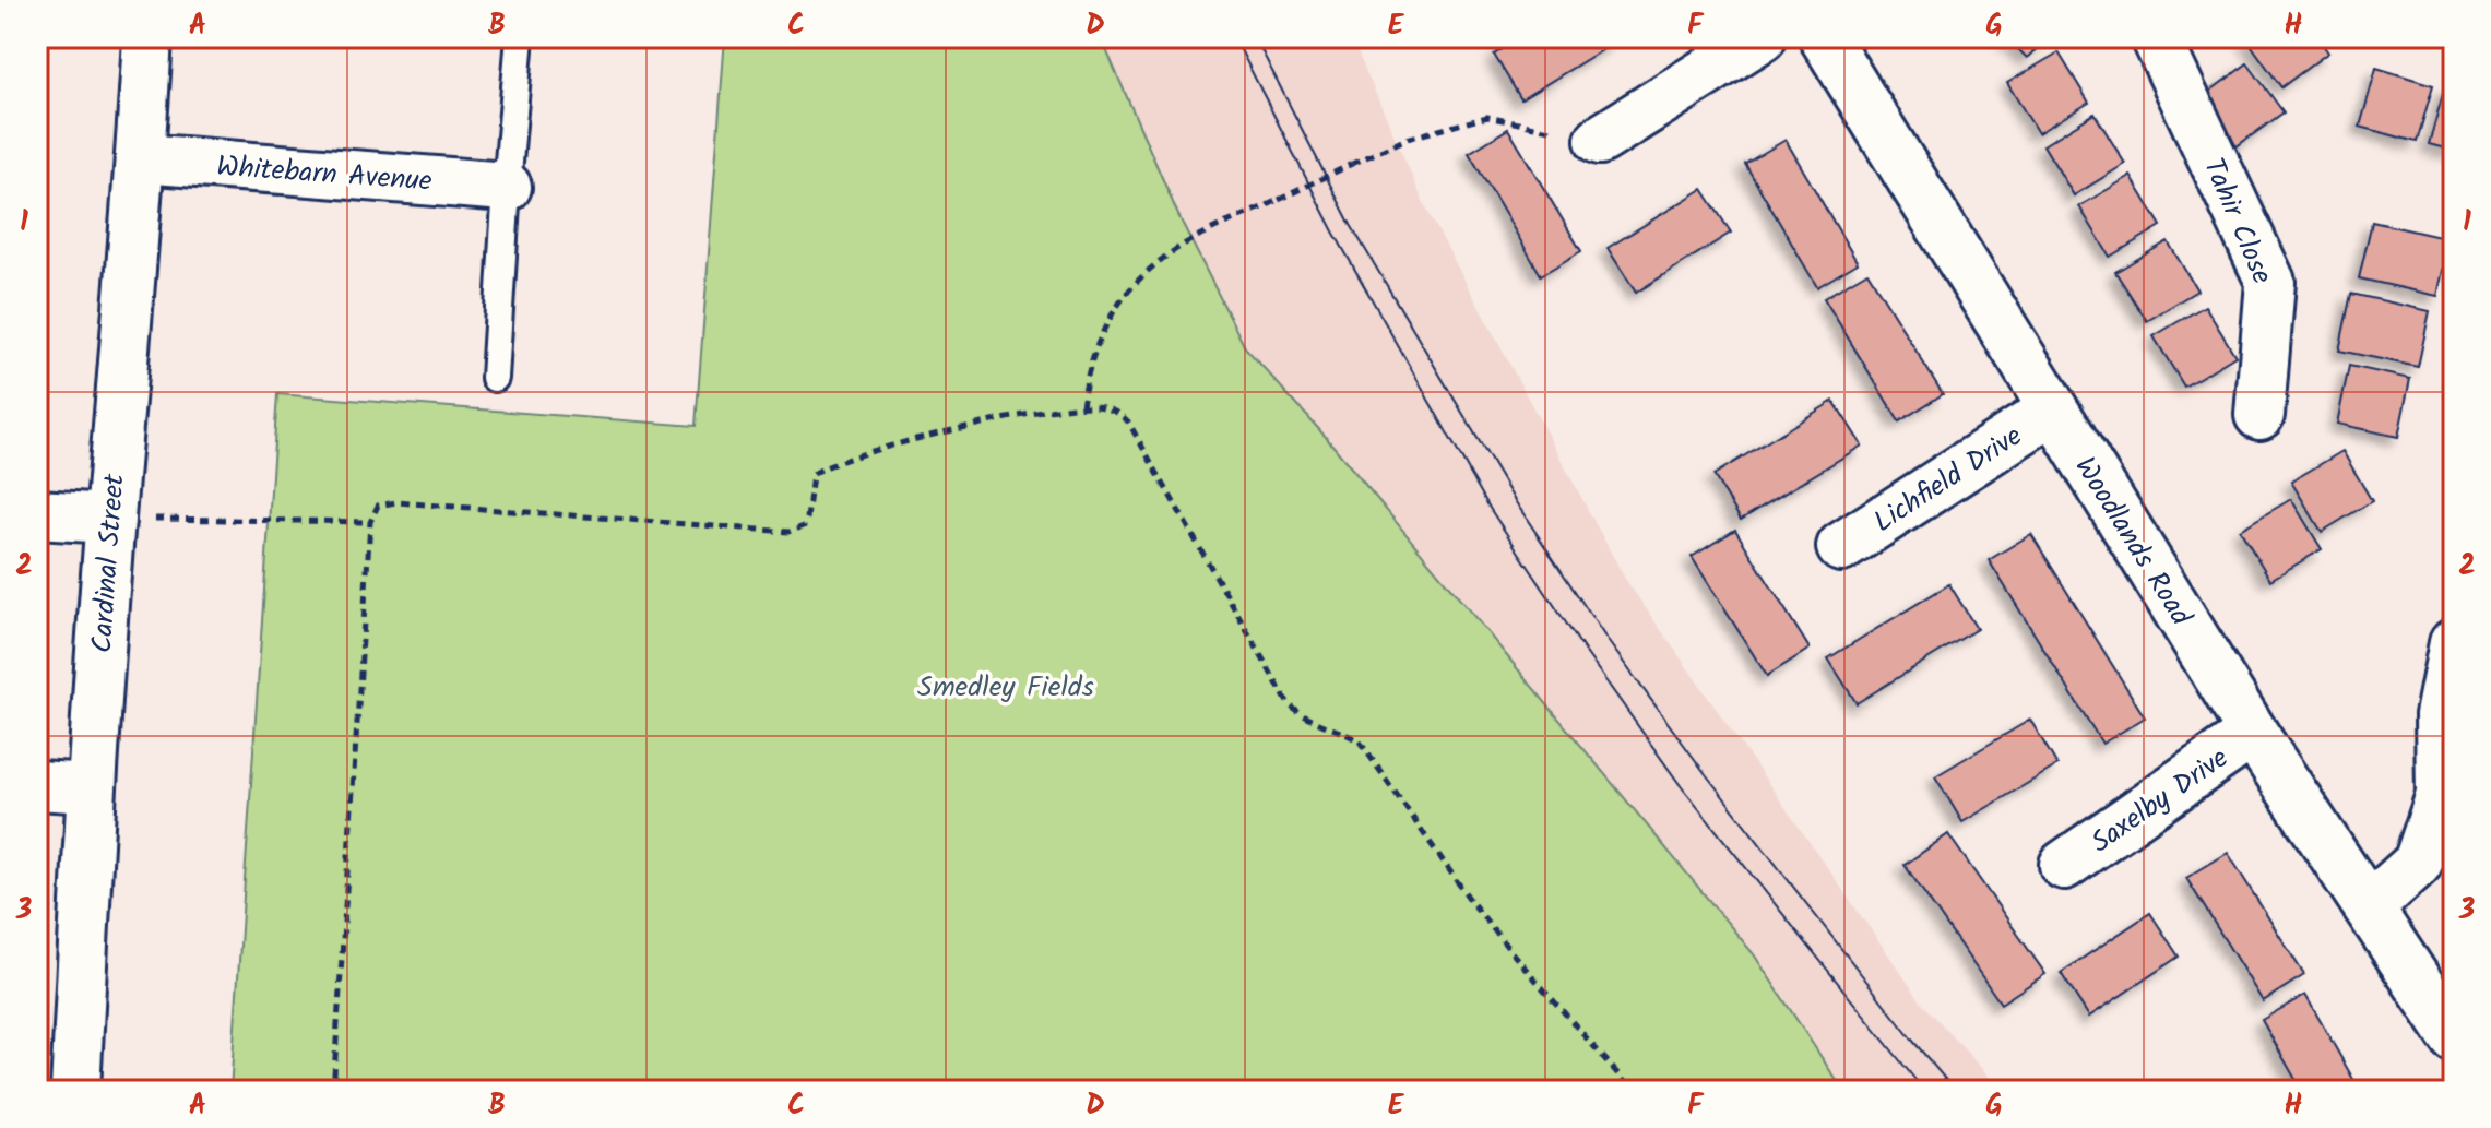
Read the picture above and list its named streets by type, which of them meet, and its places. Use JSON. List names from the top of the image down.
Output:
{
  "streets": {
    "street": [
      "Whitebarn Avenue",
      "Tahir Close",
      "Lichfield Drive",
      "Woodlands Road",
      "Cardinal Street",
      "Saxelby Drive"
    ]
  },
  "crossings": [
    ["Whitebarn Avenue", "Cardinal Street"],
    ["Lichfield Drive", "Woodlands Road"],
    ["Woodlands Road", "Saxelby Drive"]
  ],
  "parks": ["Smedley Fields"],
  "grid": {
    "columns": [
      "A",
      "B",
      "C",
      "D",
      "E",
      "F",
      "G",
      "H"
    ],
    "rows": ["1", "2", "3"]
  }
}
